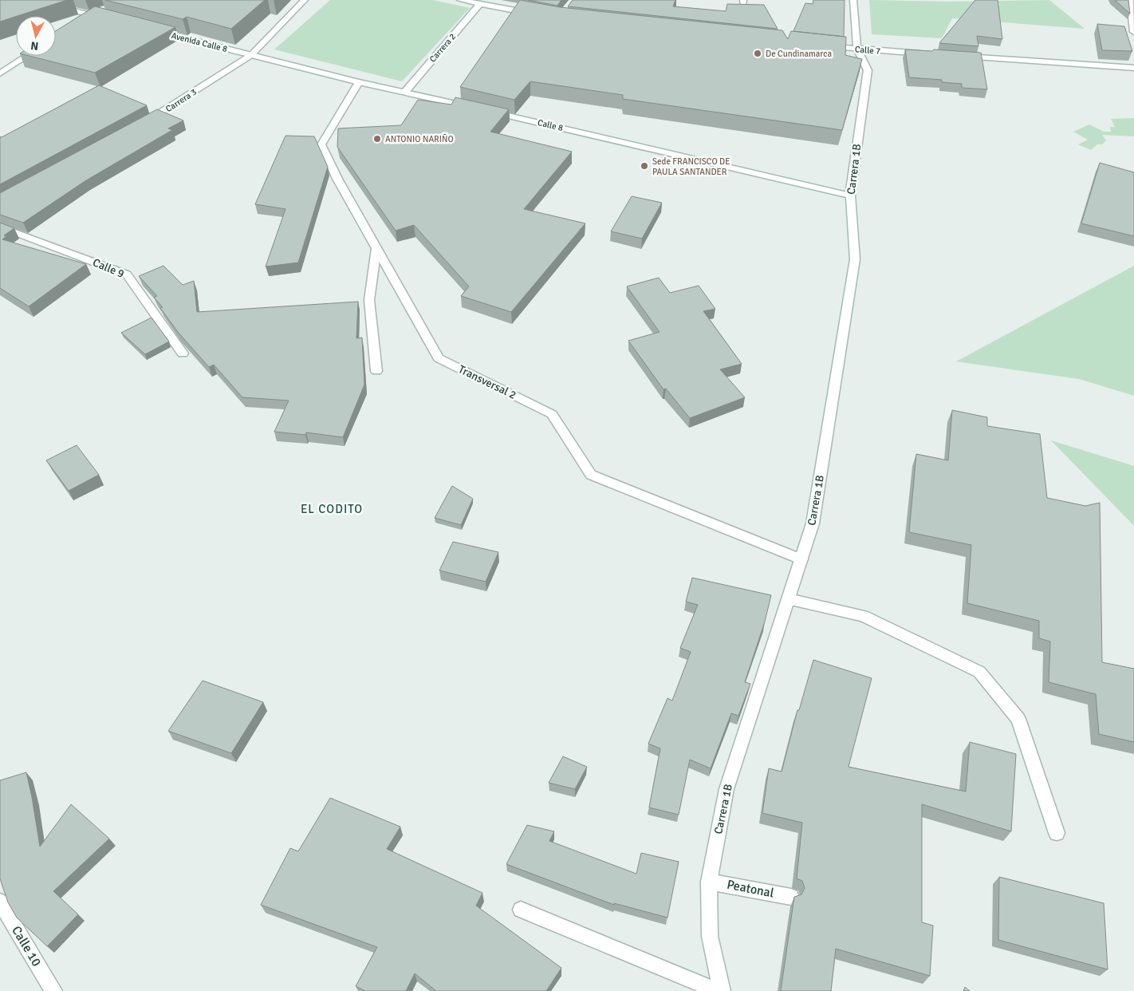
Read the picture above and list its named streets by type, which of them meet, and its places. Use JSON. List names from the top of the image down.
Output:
{
  "streets": {
    "street": [
      "Avenida Calle 8",
      "Carrera 2",
      "Calle 7",
      "Carrera 3",
      "Calle 8",
      "Carrera 1B",
      "Calle 9",
      "Transversal 2",
      "Peatonal",
      "Calle 10"
    ]
  },
  "crossings": [
    ["Avenida Calle 8", "Carrera 3"],
    ["Calle 7", "Carrera 1B"],
    ["Calle 8", "Carrera 1B"],
    ["Carrera 1B", "Transversal 2"],
    ["Carrera 1B", "Peatonal"]
  ],
  "districts": ["EL CODITO"],
  "places": ["De Cundinamarca", "ANTONIO NARIÑO", "Sede FRANCISCO DE PAULA SANTANDER"],
  "north": "bottom"
}
